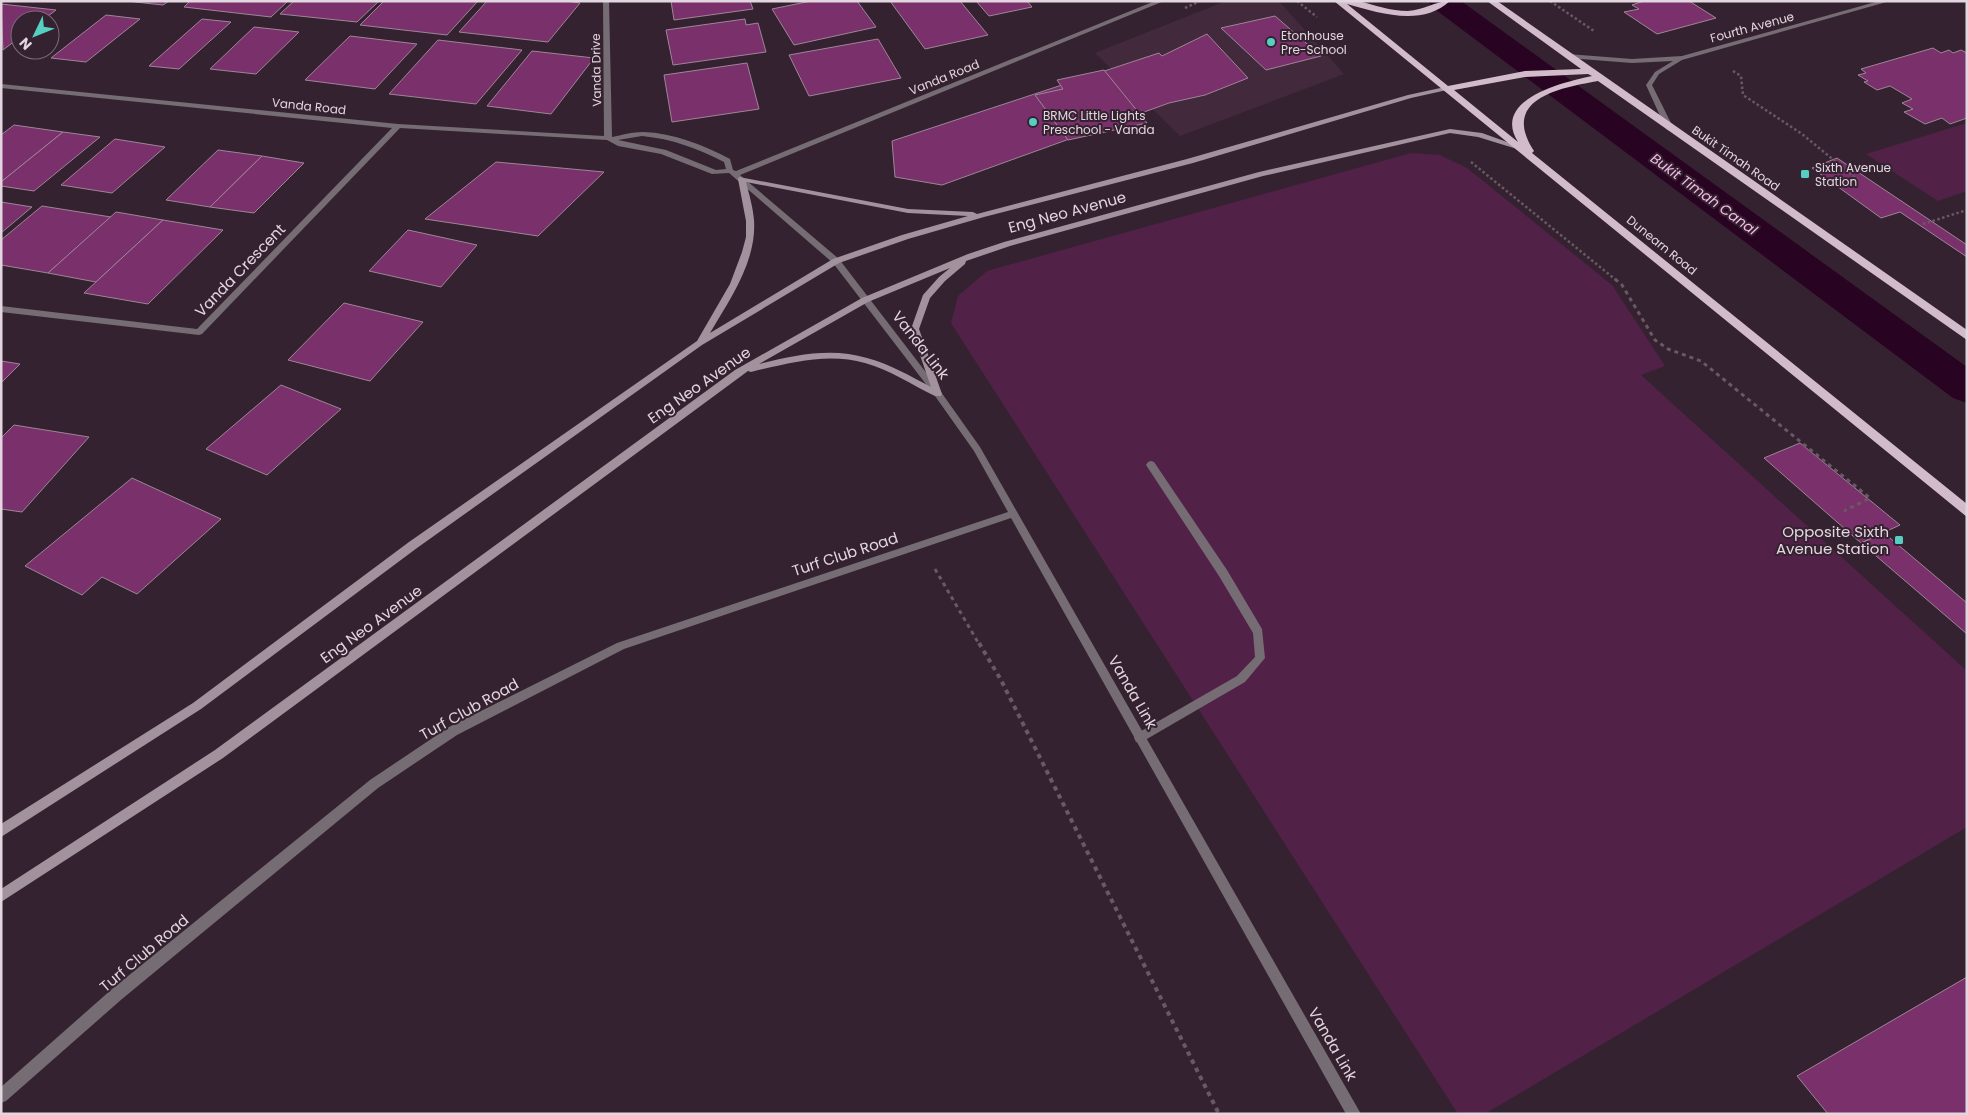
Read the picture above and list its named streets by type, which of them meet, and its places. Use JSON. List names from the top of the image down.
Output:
{
  "streets": {
    "highway": ["Bukit Timah Road", "Dunearn Road"],
    "main road": ["Eng Neo Avenue"],
    "street": [
      "Fourth Avenue",
      "Vanda Drive",
      "Vanda Road",
      "Vanda Crescent",
      "Vanda Link",
      "Turf Club Road"
    ]
  },
  "crossings": [
    ["Fourth Avenue", "Bukit Timah Road"],
    ["Vanda Drive", "Vanda Road"],
    ["Vanda Road", "Eng Neo Avenue"],
    ["Vanda Road", "Vanda Crescent"],
    ["Vanda Road", "Vanda Link"],
    ["Eng Neo Avenue", "Dunearn Road"],
    ["Eng Neo Avenue", "Vanda Link"],
    ["Vanda Link", "Turf Club Road"]
  ],
  "water": ["Bukit Timah Canal"],
  "places": {
    "other": ["Etonhouse Pre-School", "BRMC Little Lights Preschool - Vanda"],
    "transit": ["Sixth Avenue Station", "Opposite Sixth Avenue Station"]
  },
  "north": "bottom left"
}
